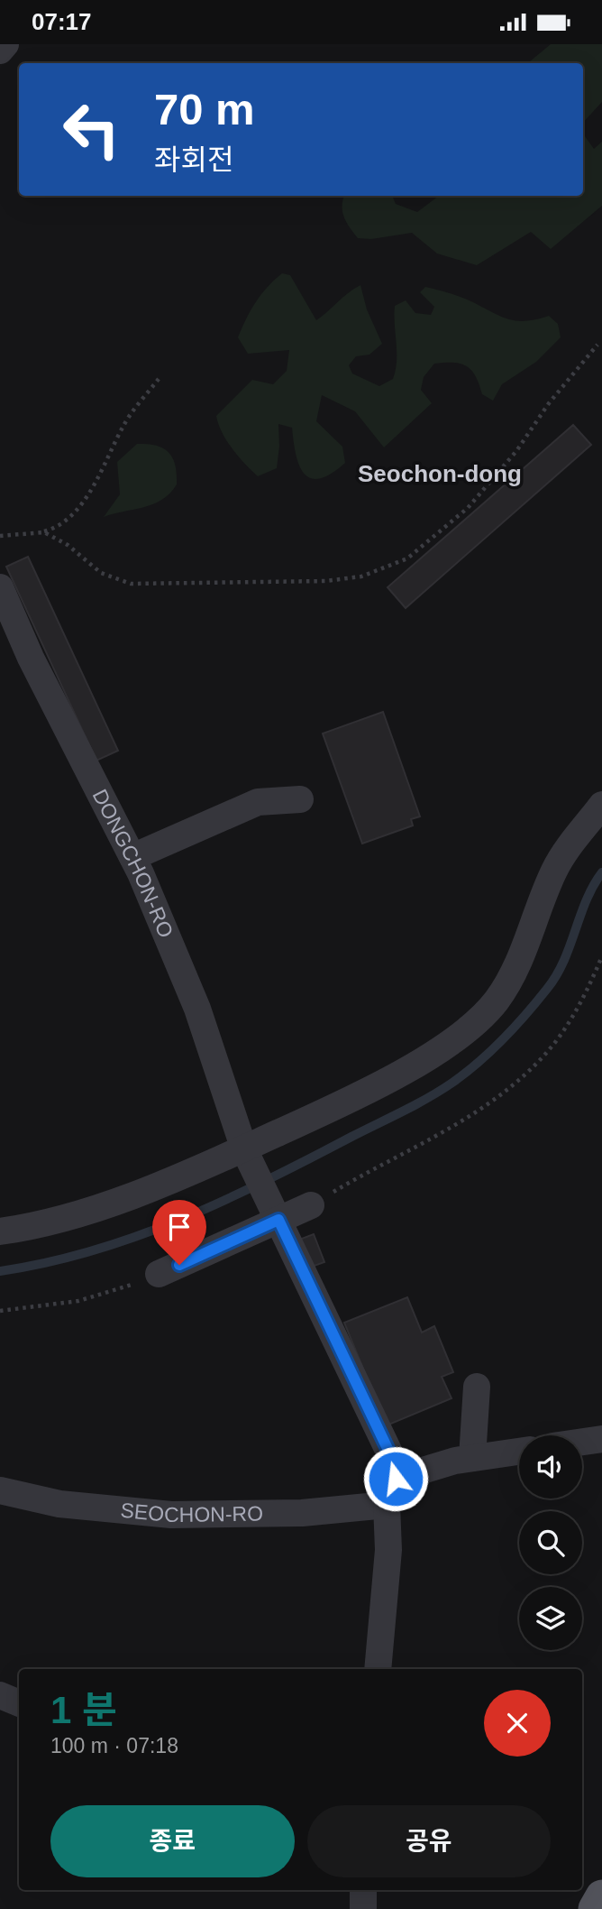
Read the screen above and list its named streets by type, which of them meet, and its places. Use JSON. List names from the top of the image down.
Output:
{
  "streets": {
    "street": ["DONGCHON-RO", "SEOCHON-RO"]
  },
  "districts": ["Seochon-dong"],
  "page": {
    "status": "07:17",
    "turn": ["70 m", "좌회전"],
    "heading": ["1 분", "100 m · 07:18"],
    "buttons": ["종료", "공유"]
  }
}
